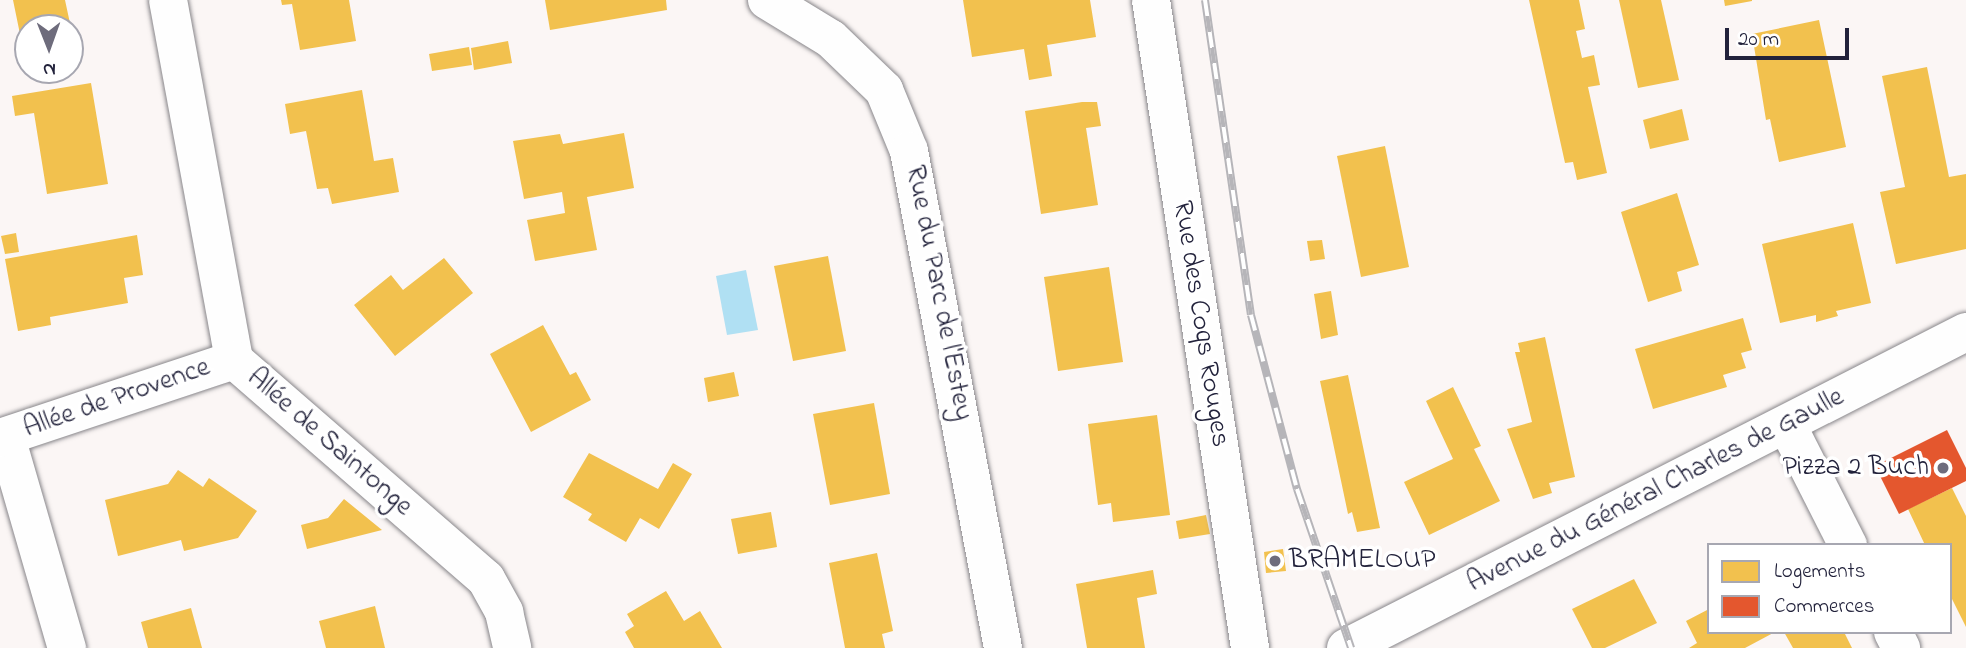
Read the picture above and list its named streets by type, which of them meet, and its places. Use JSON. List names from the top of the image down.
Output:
{
  "streets": {
    "street": [
      "Rue du Parc de l'Estey",
      "Rue des Coqs Rouges",
      "Allée de Provence",
      "Allée de Saintonge",
      "Avenue du Général Charles de Gaulle"
    ]
  },
  "crossings": [
    ["Allée de Provence", "Allée de Saintonge"]
  ],
  "places": ["Pizza 2 Buch", "BRAMELOUP"],
  "legend": ["Logements", "Commerces"],
  "scale_bar": "20 m",
  "north": "bottom"
}
